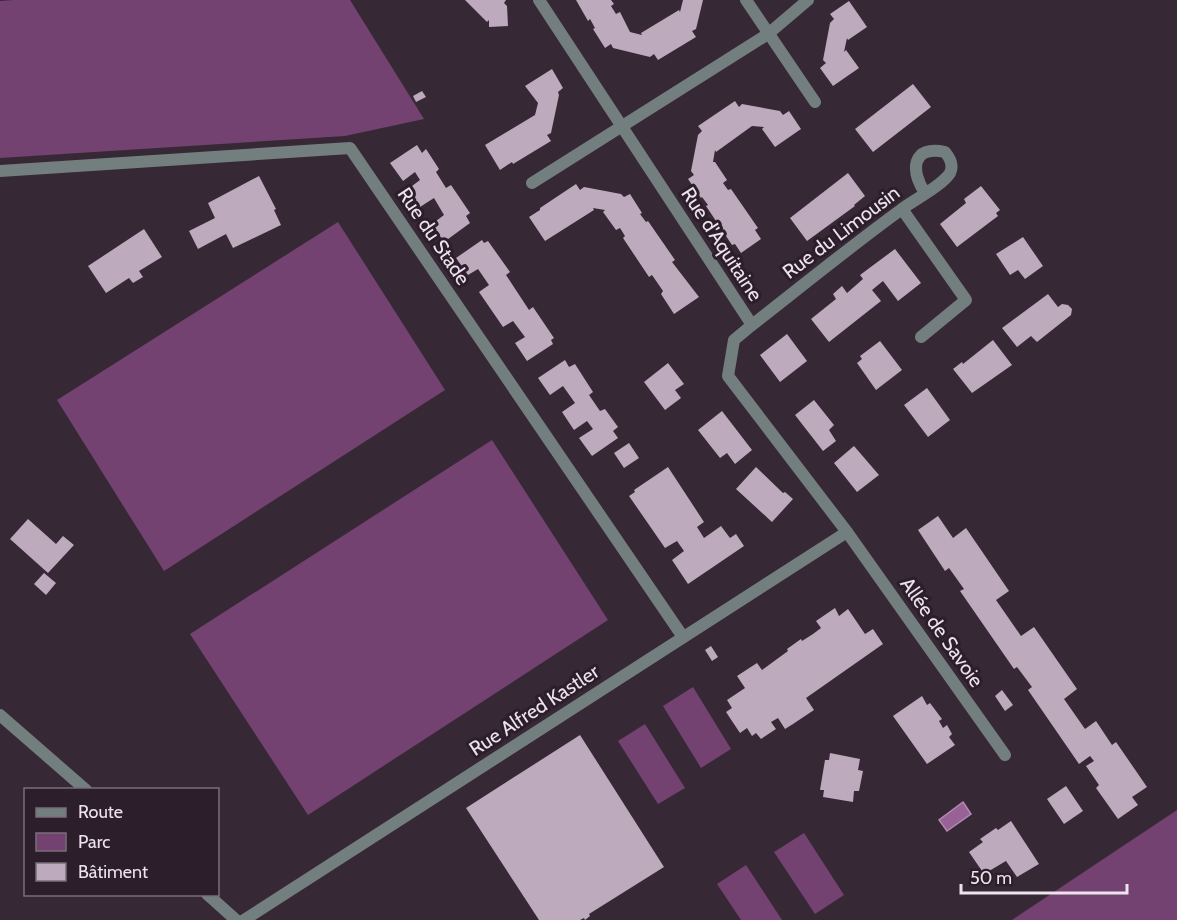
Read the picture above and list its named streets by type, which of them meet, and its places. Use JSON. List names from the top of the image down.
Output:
{
  "streets": {
    "street": [
      "Rue du Limousin",
      "Rue du Stade",
      "Rue d'Aquitaine",
      "Allée de Savoie",
      "Rue Alfred Kastler"
    ]
  },
  "crossings": [
    ["Rue du Limousin", "Rue d'Aquitaine"],
    ["Rue du Stade", "Rue Alfred Kastler"],
    ["Rue d'Aquitaine", "Allée de Savoie"],
    ["Rue d'Aquitaine", "Rue Alfred Kastler"],
    ["Allée de Savoie", "Rue Alfred Kastler"]
  ],
  "legend": ["Route", "Parc", "Bâtiment"],
  "scale_bar": "50 m"
}
